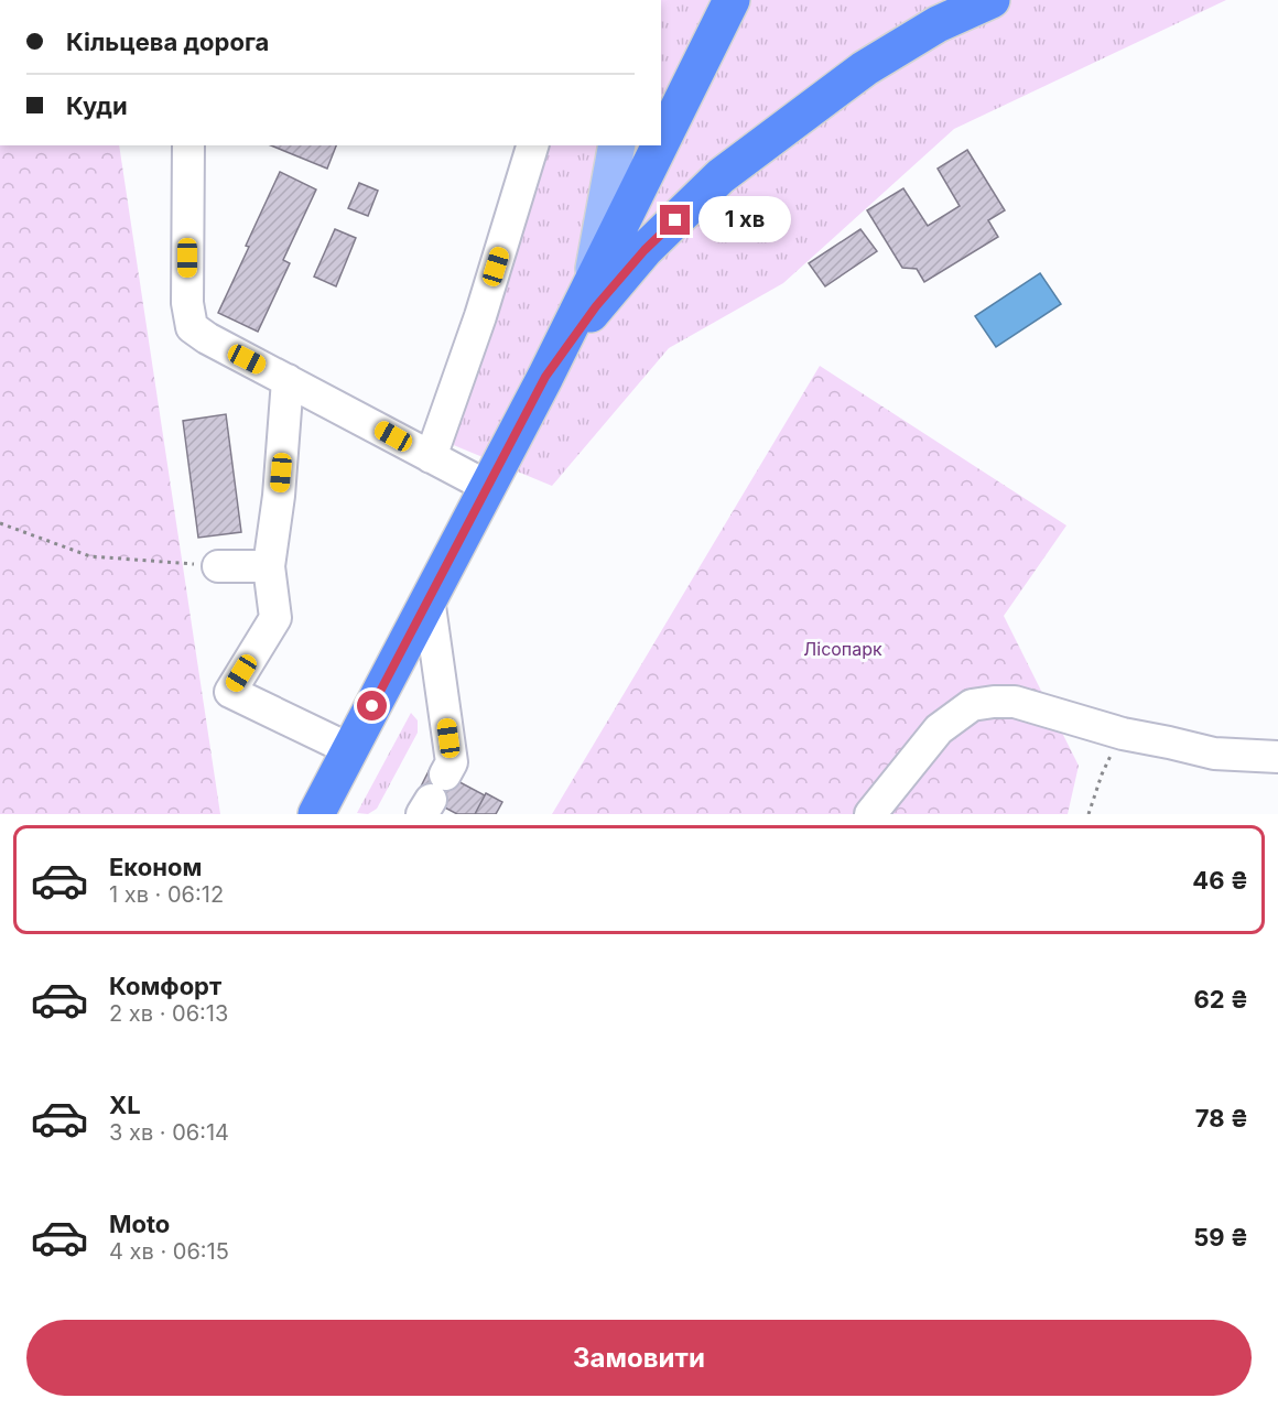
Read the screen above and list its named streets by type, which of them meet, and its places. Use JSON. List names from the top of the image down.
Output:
{
  "parks": ["Лісопарк"],
  "page": {
    "banner": ["Кільцева дорога", "Куди"],
    "bubble": "1 хв",
    "list": [
      {
        "name": "Економ",
        "note": "1 хв · 06:12",
        "value": "46 ₴"
      },
      {
        "name": "Комфорт",
        "note": "2 хв · 06:13",
        "value": "62 ₴"
      },
      {
        "name": "XL",
        "note": "3 хв · 06:14",
        "value": "78 ₴"
      },
      {
        "name": "Moto",
        "note": "4 хв · 06:15",
        "value": "59 ₴"
      }
    ],
    "buttons": "Замовити"
  }
}
